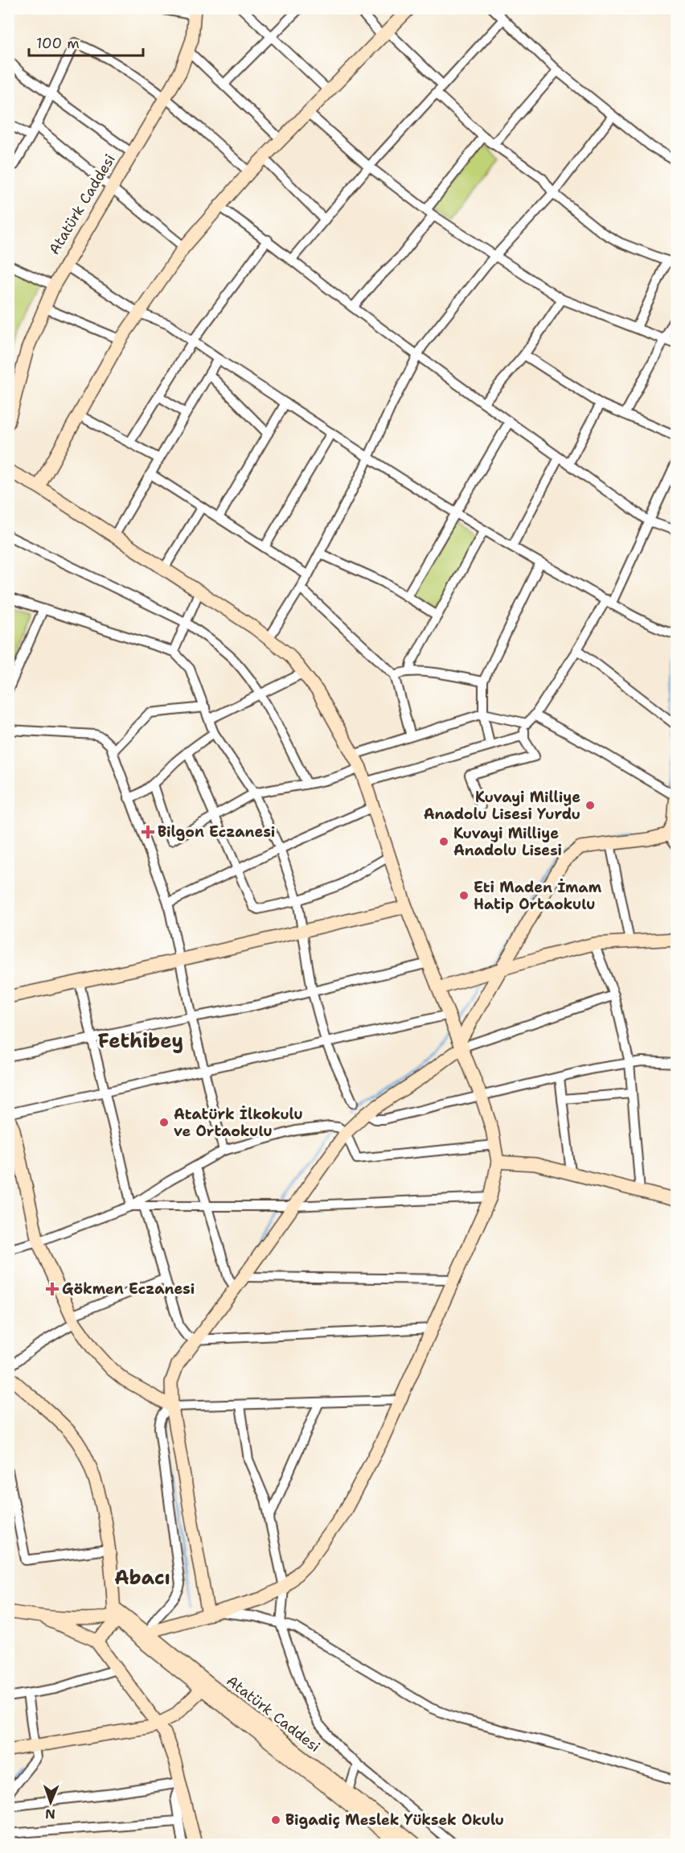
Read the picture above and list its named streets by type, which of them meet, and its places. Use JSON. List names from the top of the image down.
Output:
{
  "streets": {
    "street": ["Atatürk Caddesi"]
  },
  "districts": ["Fethibey", "Abacı"],
  "places": {
    "other": [
      "Kuvayi Milliye Anadolu Lisesi Yurdu",
      "Kuvayi Milliye Anadolu Lisesi",
      "Eti Maden İmam Hatip Ortaokulu",
      "Atatürk İlkokulu ve Ortaokulu",
      "Bigadiç Meslek Yüksek Okulu"
    ],
    "health": ["Bilgon Eczanesi", "Gökmen Eczanesi"]
  },
  "scale_bar": "100 m",
  "north": "bottom"
}
